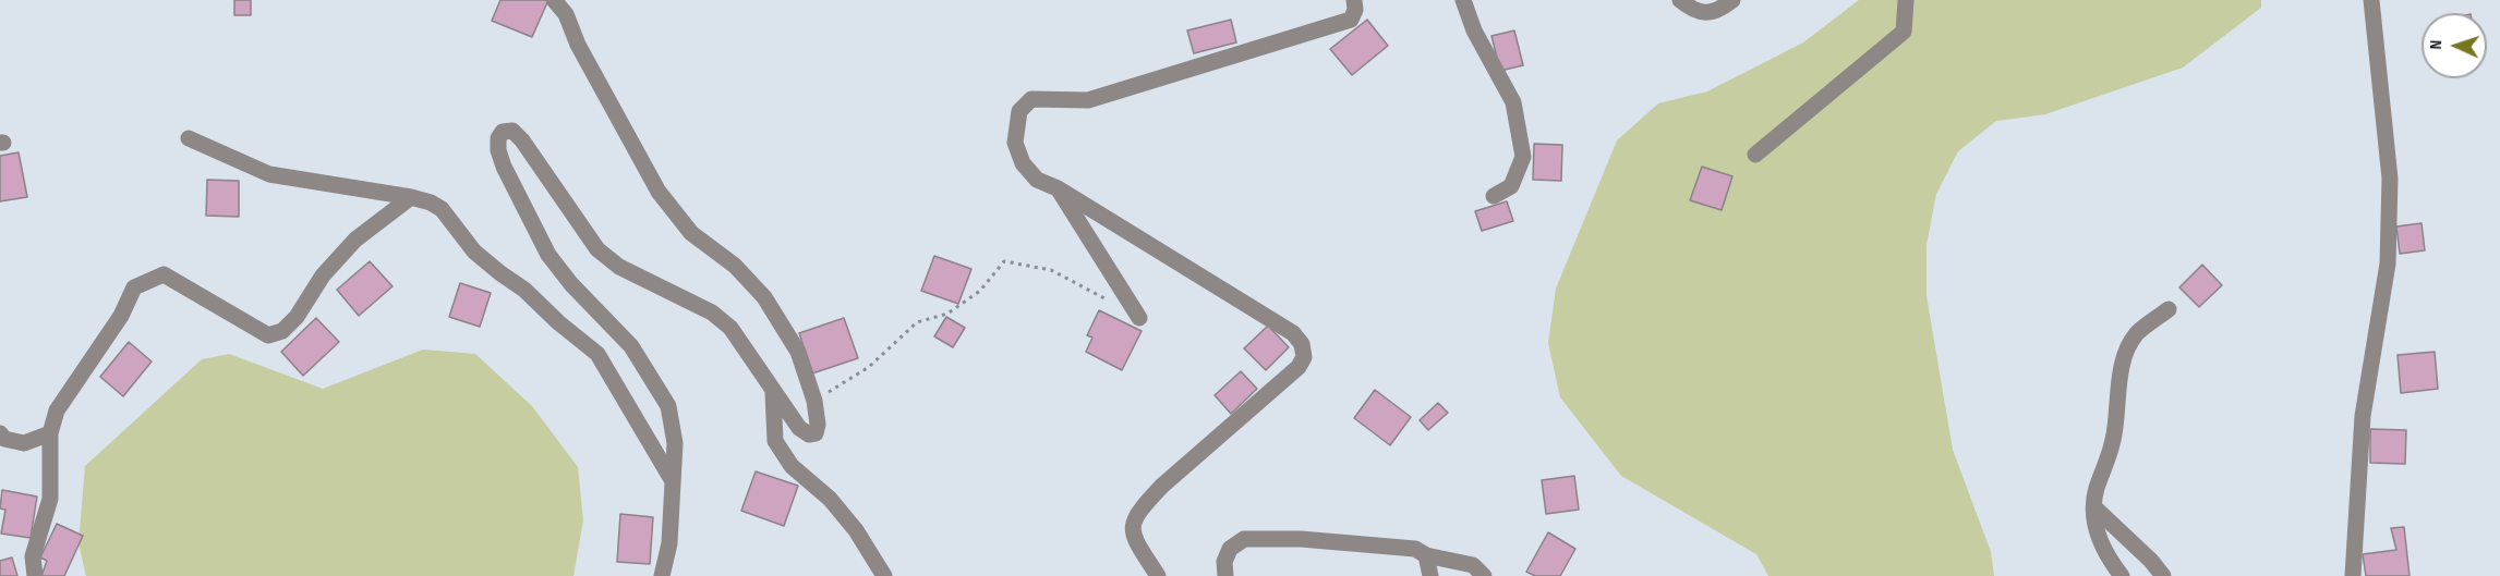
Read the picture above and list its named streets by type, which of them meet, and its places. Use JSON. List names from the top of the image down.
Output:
{
  "north": "left"
}
